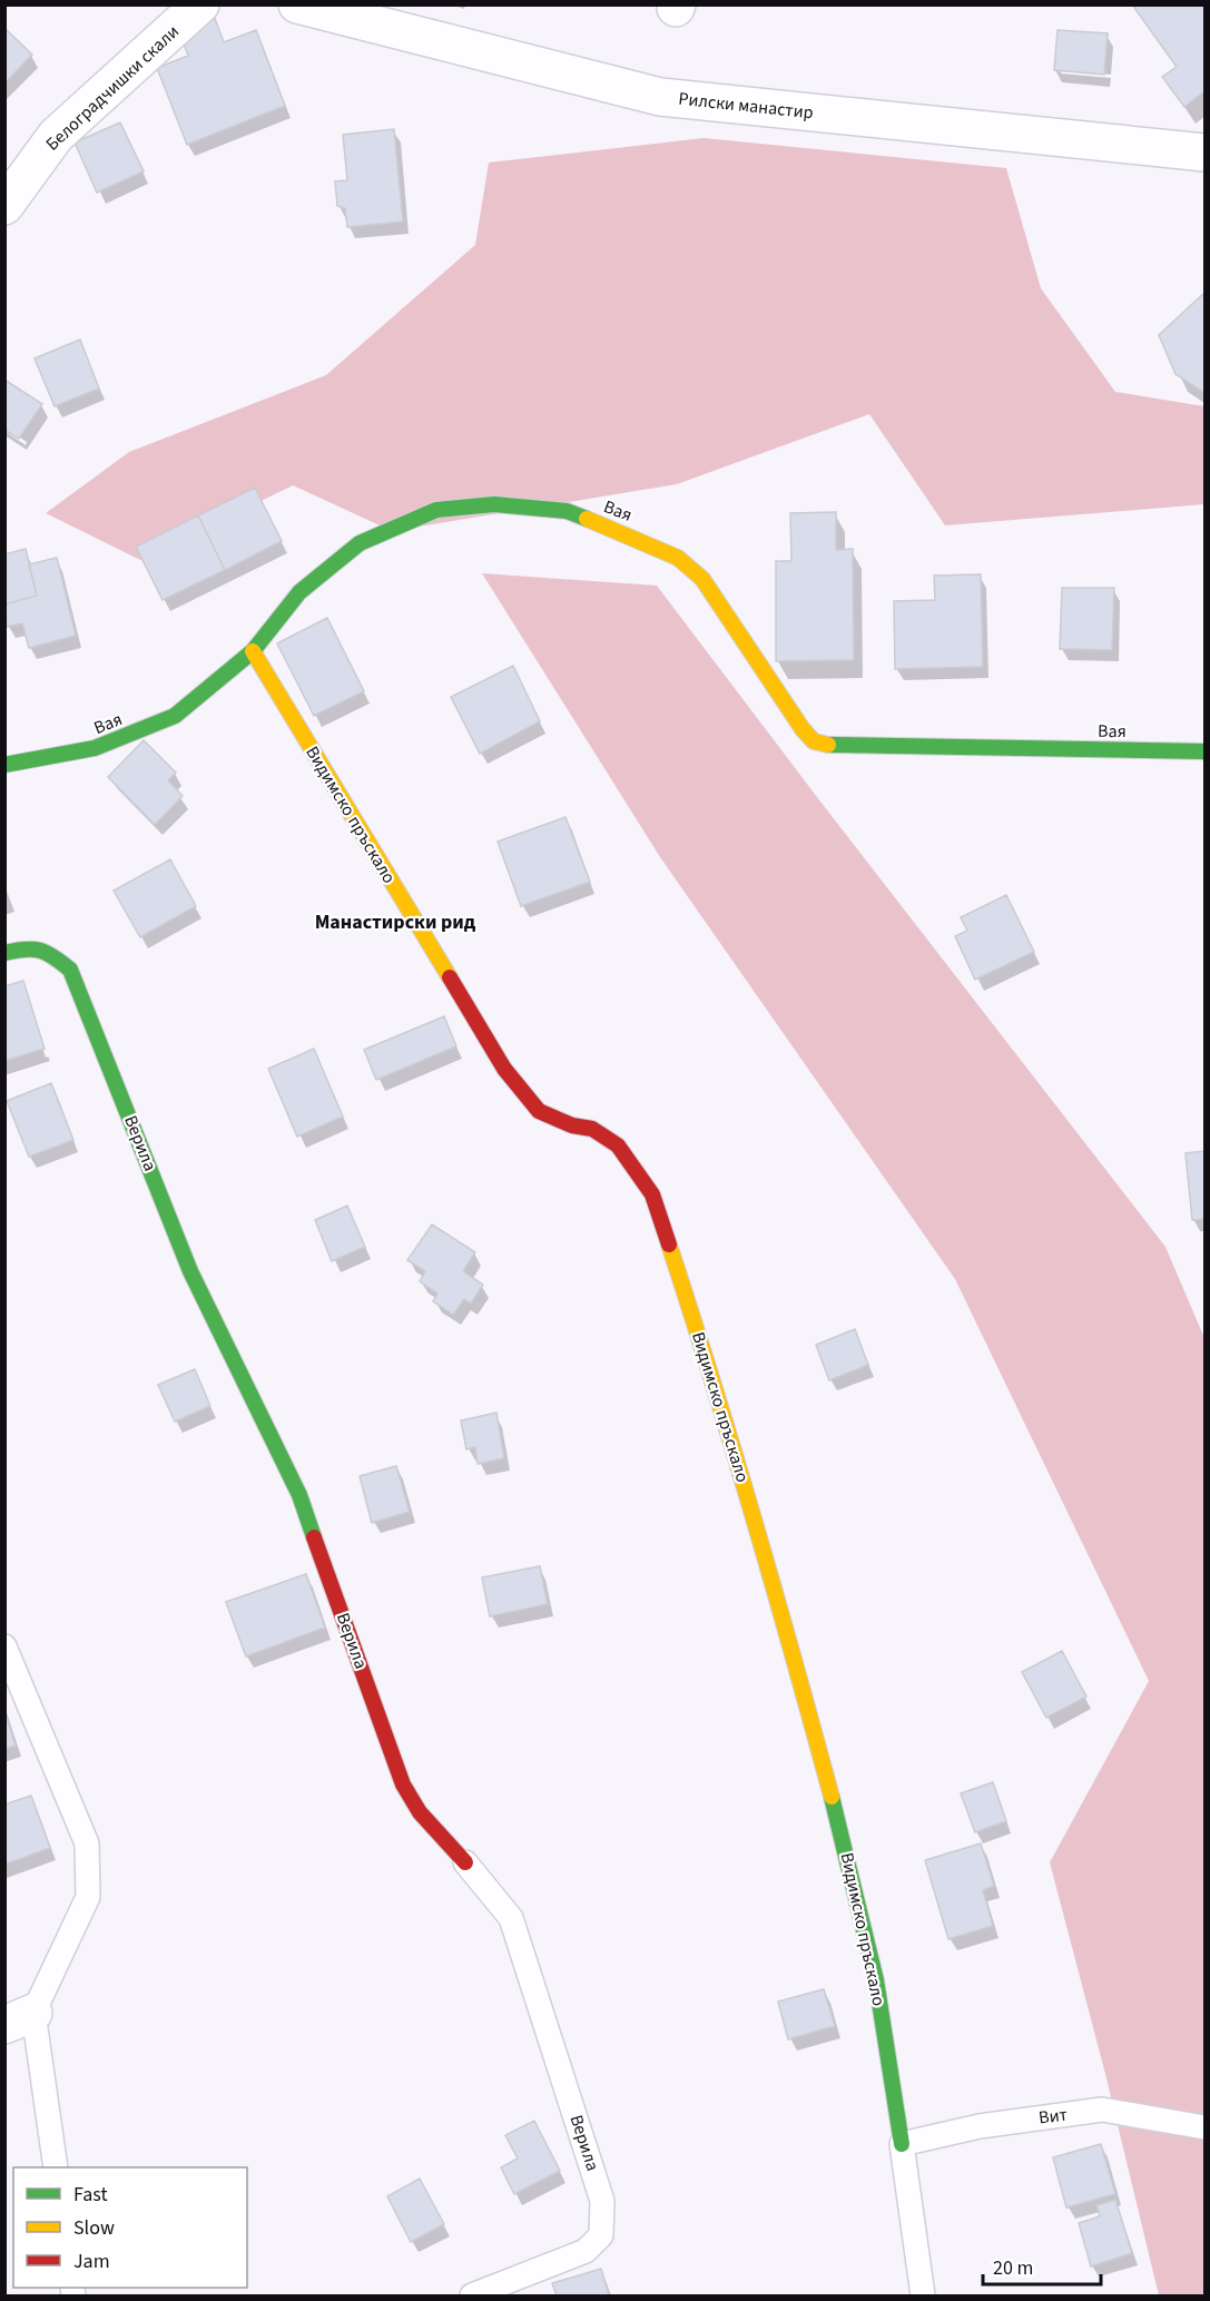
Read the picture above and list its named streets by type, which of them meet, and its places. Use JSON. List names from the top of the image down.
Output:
{
  "streets": {
    "street": [
      "Белоградчишки скали",
      "Рилски манастир",
      "Вая",
      "Видимско пръскало",
      "Верила"
    ],
    "lane": ["Вит"]
  },
  "crossings": [
    ["Вая", "Видимско пръскало"],
    ["Видимско пръскало", "Вит"]
  ],
  "districts": ["Манастирски рид"],
  "legend": ["Fast", "Slow", "Jam"],
  "scale_bar": "20 m"
}
